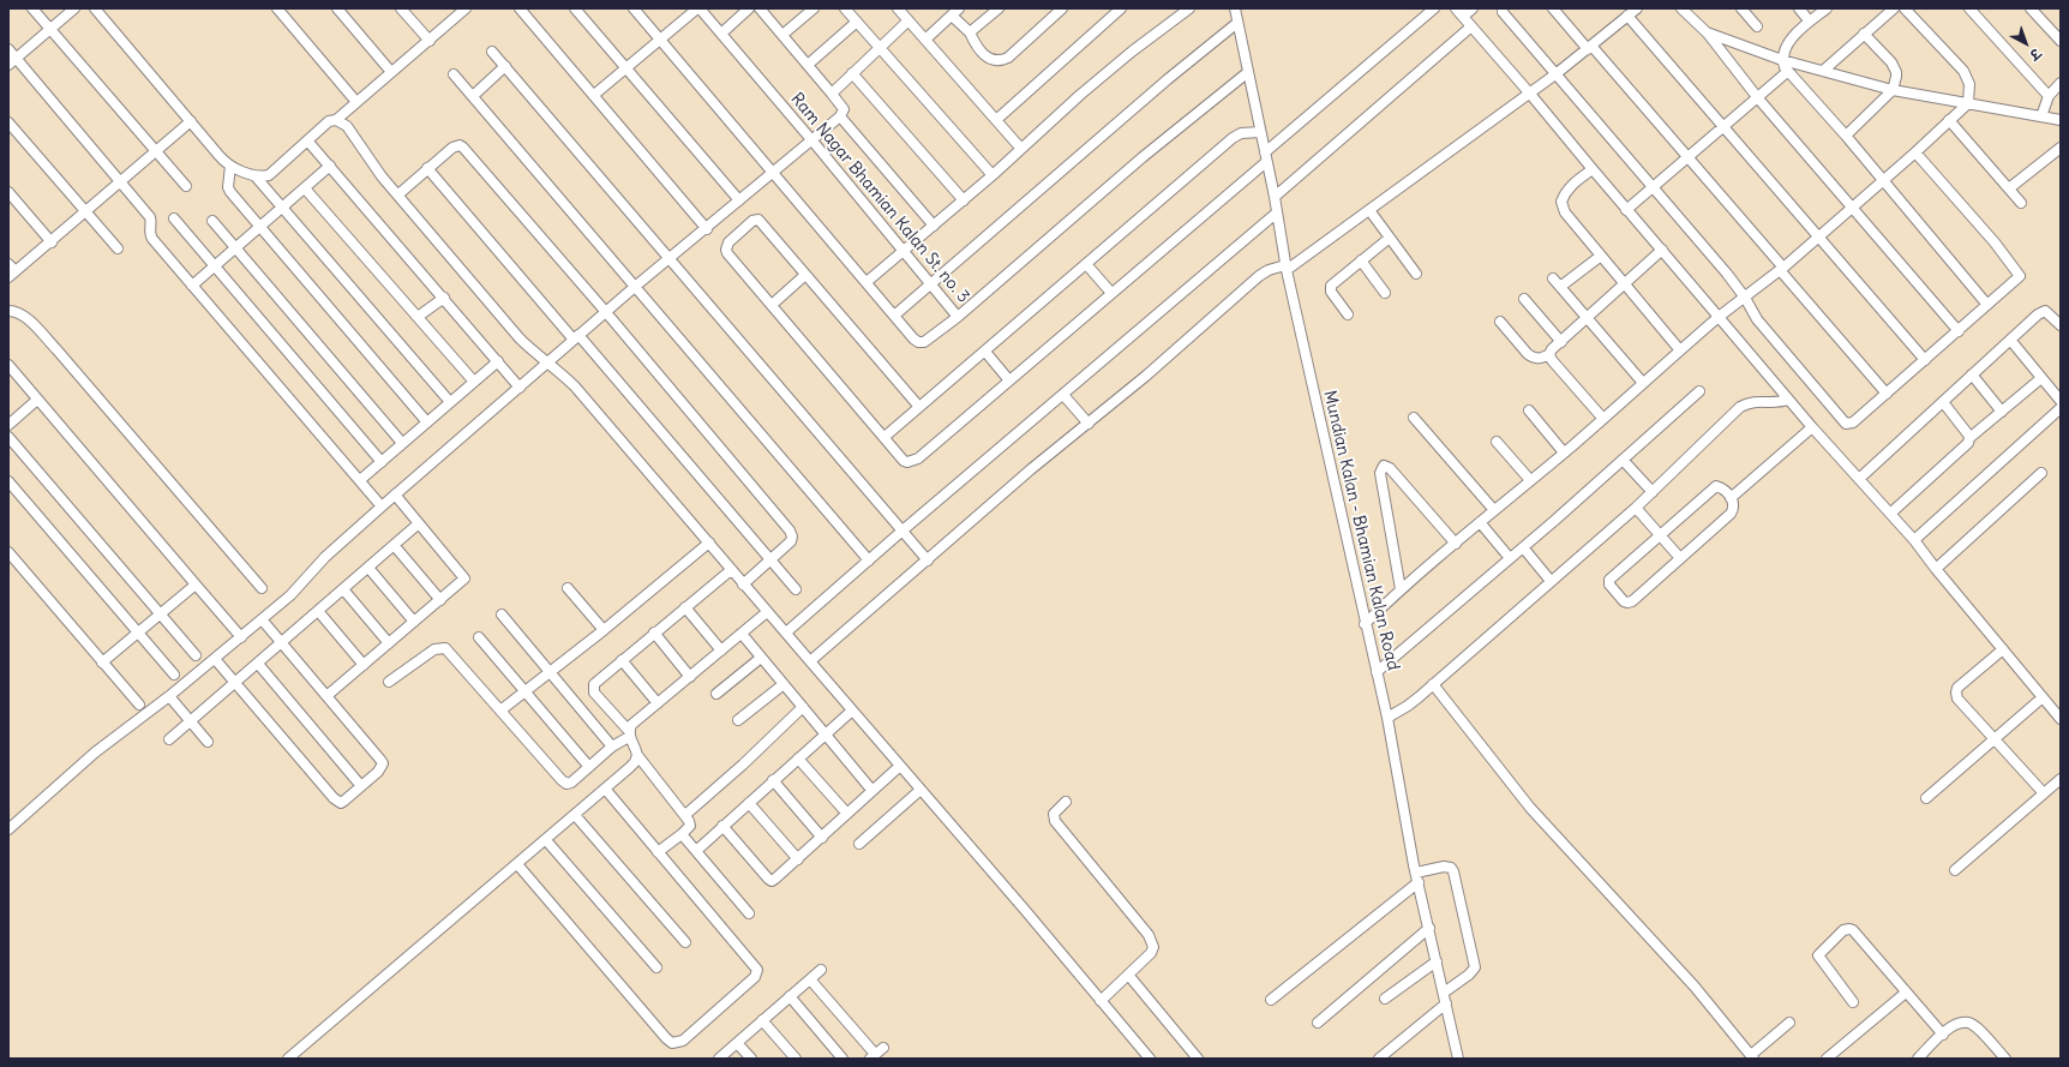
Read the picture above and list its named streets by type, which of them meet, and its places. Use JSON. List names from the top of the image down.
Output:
{
  "streets": {
    "street": ["Ram Nagar Bhamian Kalan St. no. 3", "Mundian Kalan - Bhamian Kalan Road"]
  },
  "crossings": [
    ["Ram Nagar Bhamian Kalan St. no. 3", "Mundian Kalan - Bhamian Kalan Road"]
  ],
  "north": "bottom right"
}
